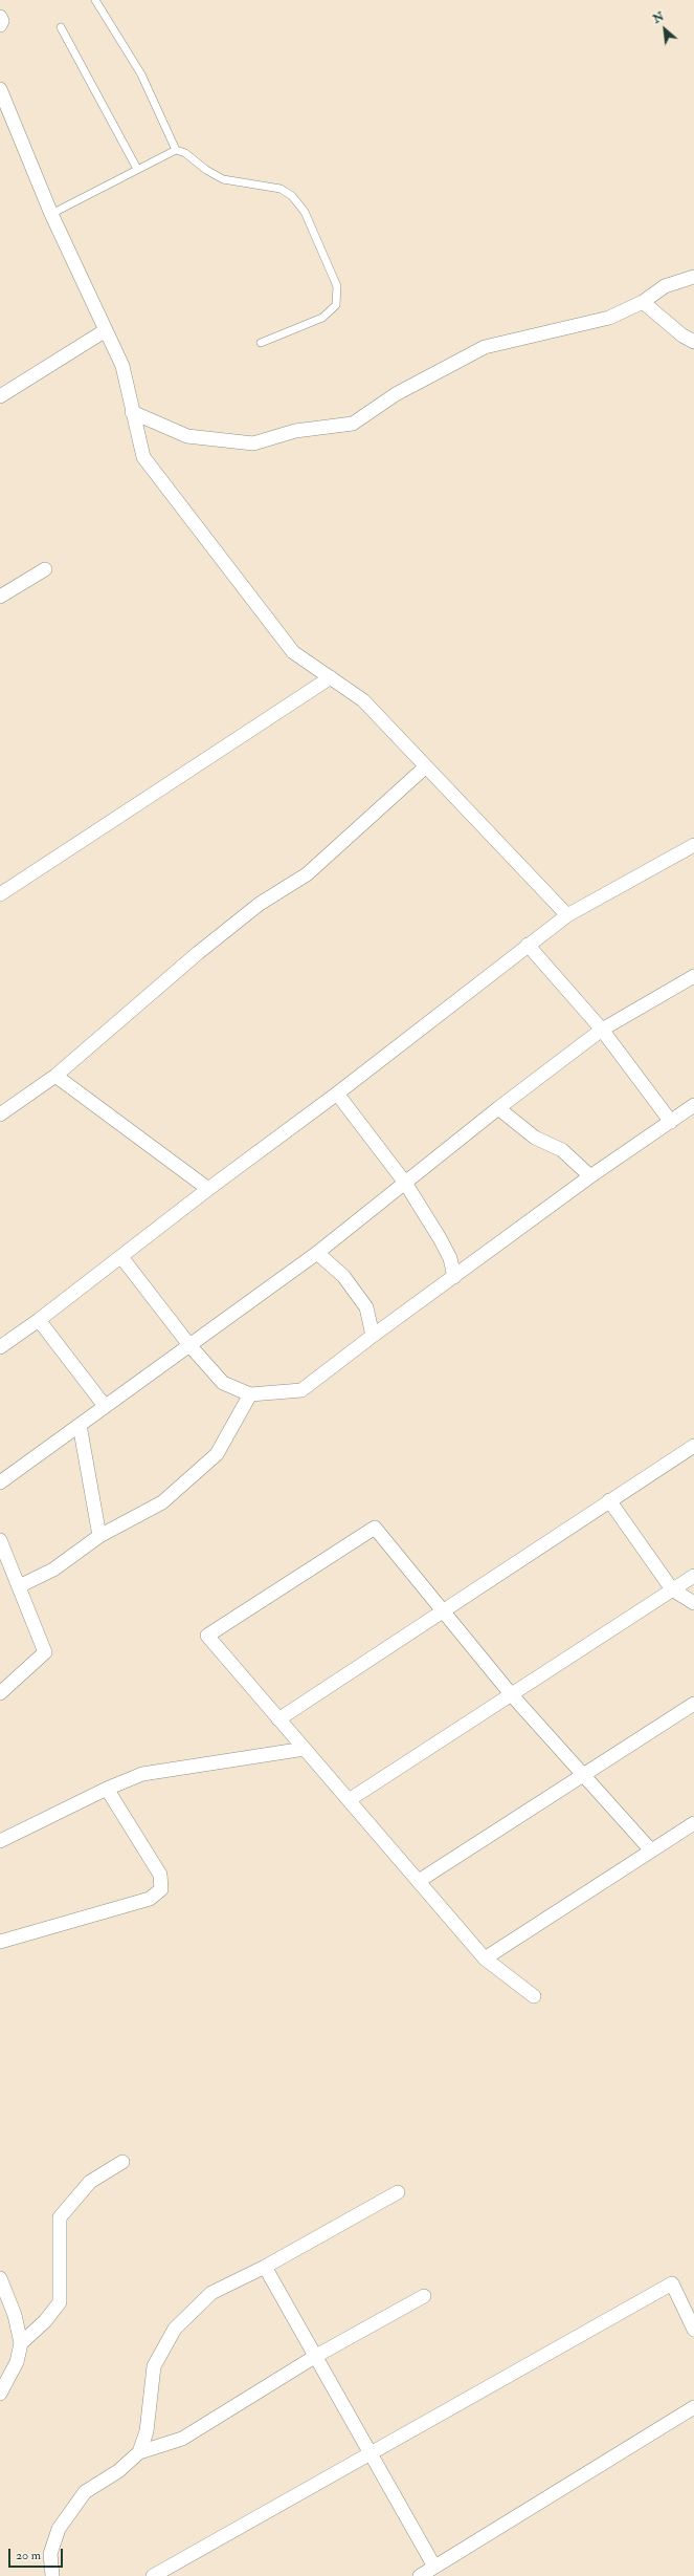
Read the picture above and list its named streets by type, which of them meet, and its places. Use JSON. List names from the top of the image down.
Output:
{
  "scale_bar": "20 m",
  "north": "top left"
}
